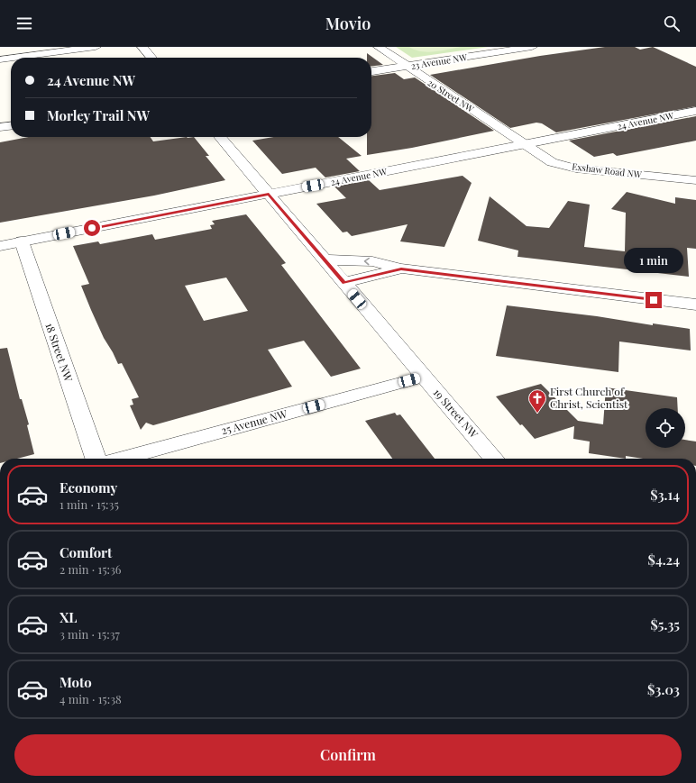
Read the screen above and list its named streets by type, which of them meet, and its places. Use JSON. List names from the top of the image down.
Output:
{
  "streets": {
    "street": [
      "23 Avenue NW",
      "20 Street NW",
      "24 Avenue NW",
      "Exshaw Road NW",
      "18 Street NW",
      "19 Street NW",
      "25 Avenue NW"
    ]
  },
  "crossings": [
    ["23 Avenue NW", "20 Street NW"],
    ["20 Street NW", "24 Avenue NW"],
    ["20 Street NW", "Exshaw Road NW"],
    ["24 Avenue NW", "Exshaw Road NW"],
    ["24 Avenue NW", "18 Street NW"],
    ["24 Avenue NW", "19 Street NW"],
    ["19 Street NW", "25 Avenue NW"]
  ],
  "places": {
    "church": ["First Church of Christ, Scientist"]
  },
  "page": {
    "header": "Movio",
    "banner": ["24 Avenue NW", "Morley Trail NW"],
    "bubble": "1 min",
    "list": [
      {
        "name": "Economy",
        "note": "1 min · 15:35",
        "value": "$3.14"
      },
      {
        "name": "Comfort",
        "note": "2 min · 15:36",
        "value": "$4.24"
      },
      {
        "name": "XL",
        "note": "3 min · 15:37",
        "value": "$5.35"
      },
      {
        "name": "Moto",
        "note": "4 min · 15:38",
        "value": "$3.03"
      }
    ],
    "buttons": "Confirm"
  }
}
